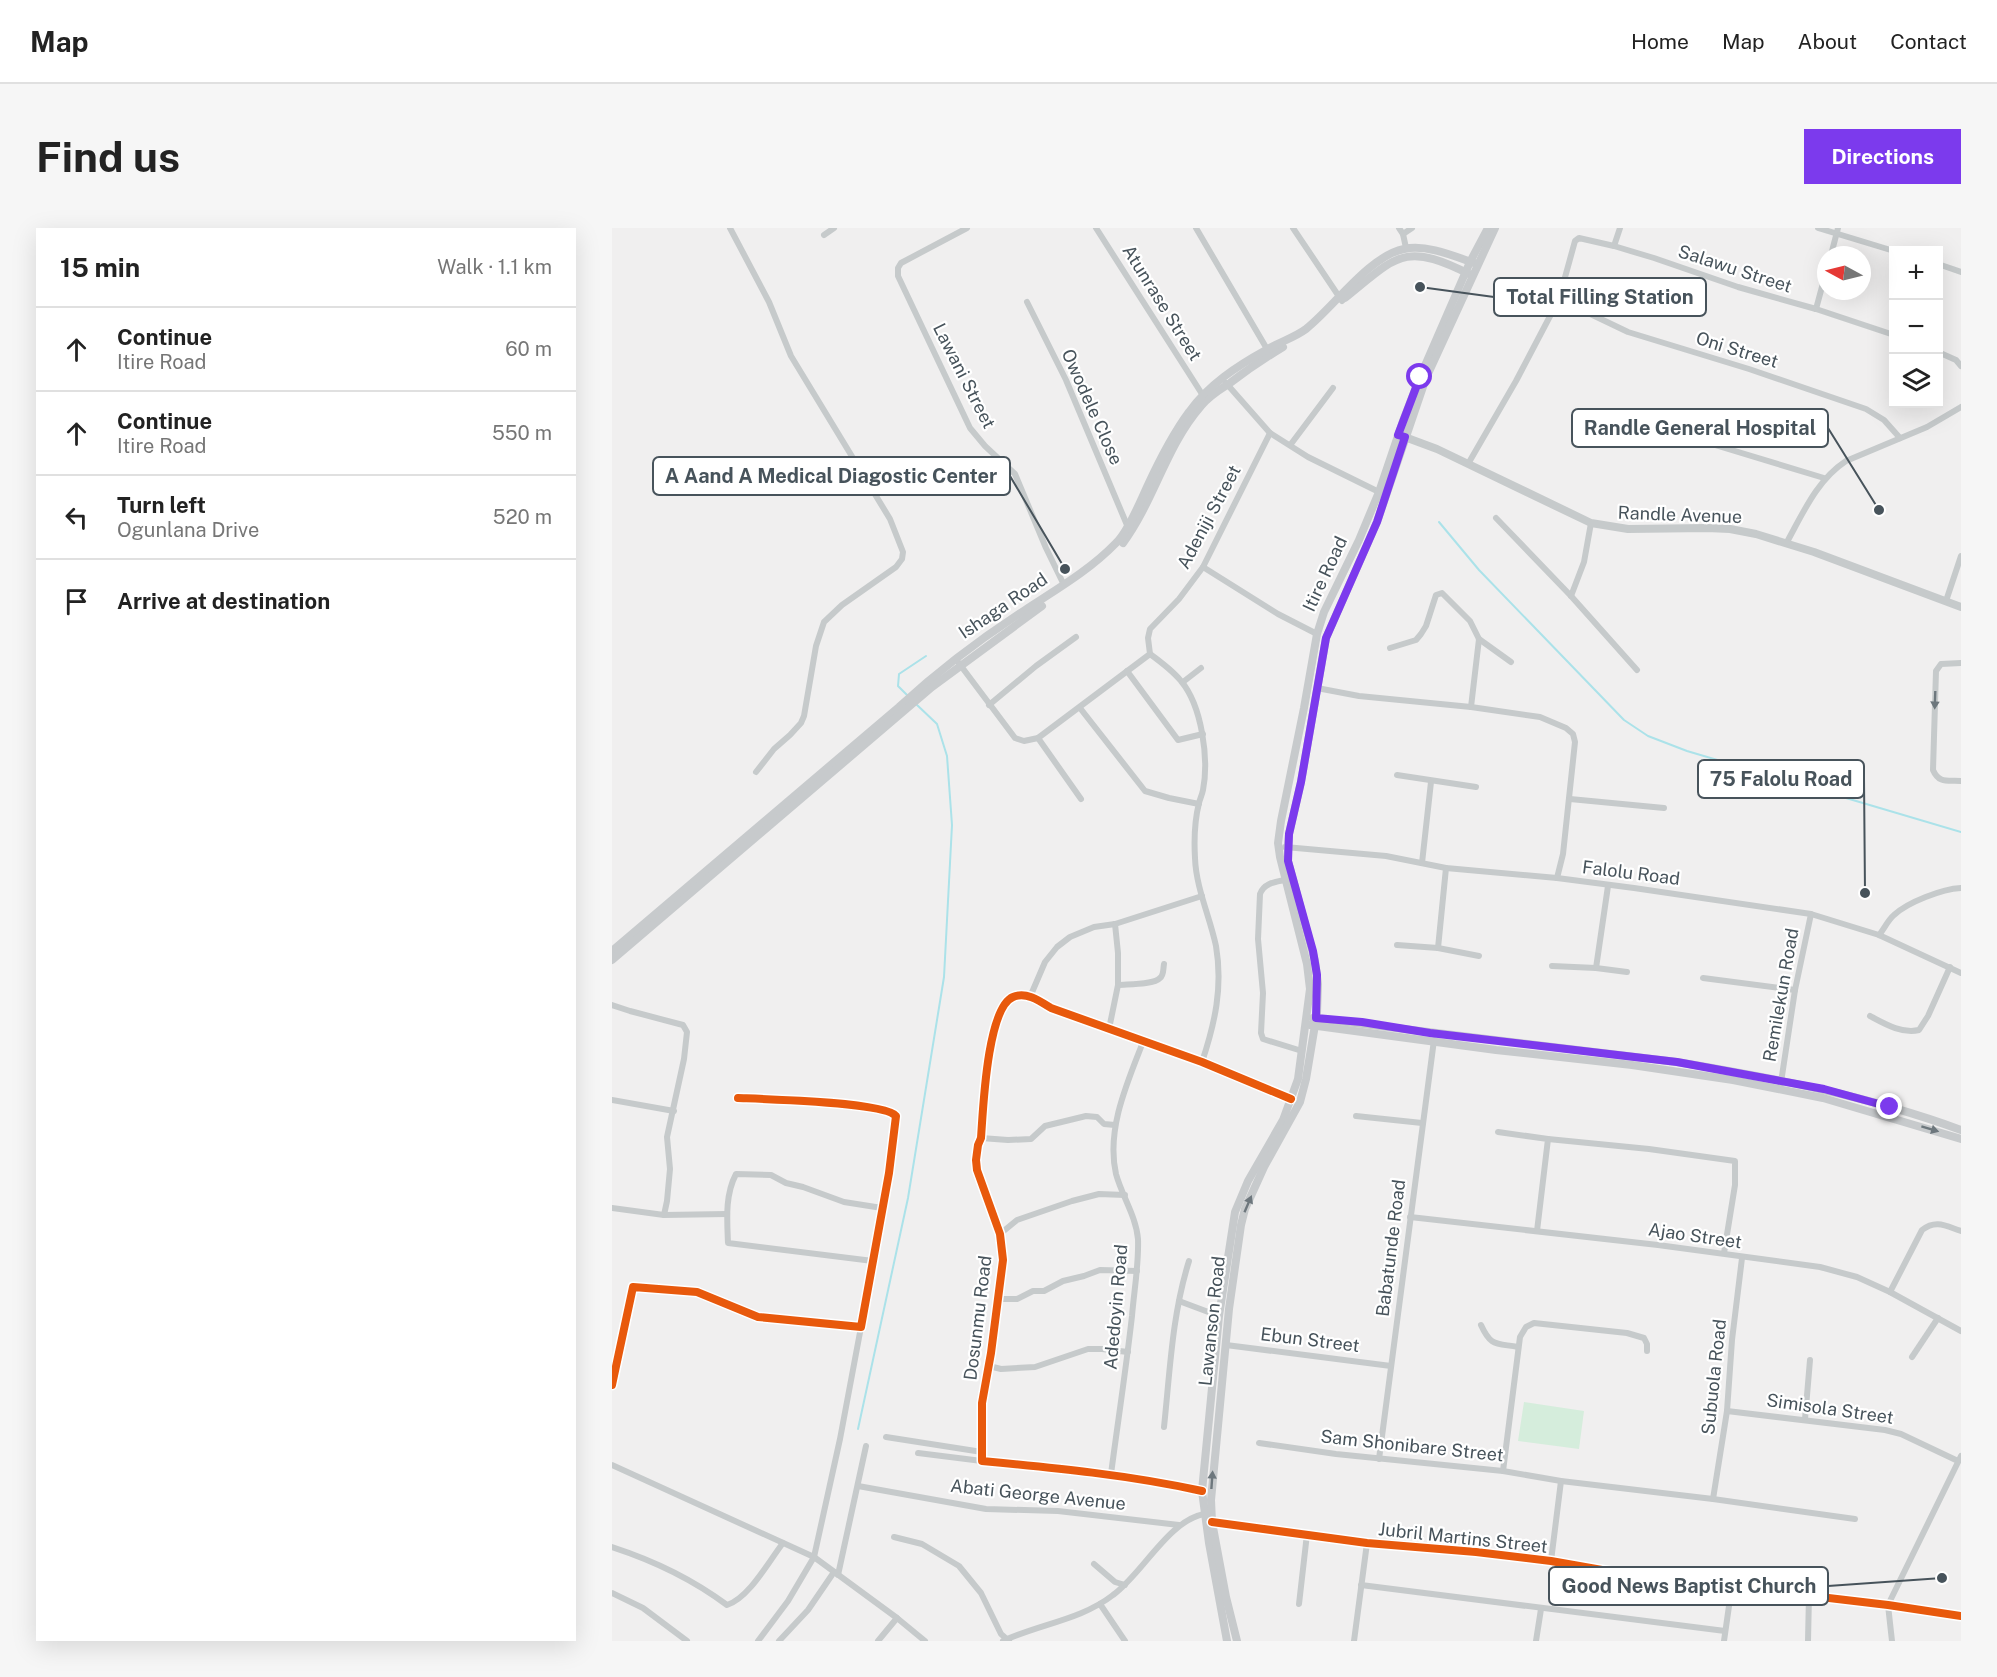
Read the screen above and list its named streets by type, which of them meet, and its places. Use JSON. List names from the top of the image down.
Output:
{
  "streets": {
    "main road": ["Itire Road", "Ishaga Road", "Lawanson Road"],
    "street": [
      "Salawu Street",
      "Atunrase Street",
      "Oni Street",
      "Lawani Street",
      "Owodele Close",
      "Randle Avenue",
      "Adeniji Street",
      "Falolu Road",
      "Remilekun Road",
      "Ajao Street",
      "Babatunde Road",
      "Adedoyin Road",
      "Dosunmu Road",
      "Ebun Street",
      "Subuola Road",
      "Simisola Street",
      "Sam Shonibare Street",
      "Abati George Avenue",
      "Jubril Martins Street"
    ]
  },
  "crossings": [
    ["Salawu Street", "Oni Street"],
    ["Atunrase Street", "Ishaga Road"],
    ["Lawani Street", "Ishaga Road"],
    ["Owodele Close", "Ishaga Road"],
    ["Randle Avenue", "Itire Road"],
    ["Itire Road", "Ishaga Road"],
    ["Itire Road", "Falolu Road"],
    ["Itire Road", "Lawanson Road"],
    ["Falolu Road", "Remilekun Road"],
    ["Ajao Street", "Babatunde Road"],
    ["Ajao Street", "Subuola Road"],
    ["Babatunde Road", "Ebun Street"],
    ["Babatunde Road", "Sam Shonibare Street"],
    ["Lawanson Road", "Ebun Street"],
    ["Lawanson Road", "Jubril Martins Street"],
    ["Subuola Road", "Simisola Street"],
    ["Subuola Road", "Sam Shonibare Street"]
  ],
  "places": [
    "Total Filling Station",
    "Randle General Hospital",
    "A Aand A Medical Diagostic Center",
    "75 Falolu Road",
    "Good News Baptist Church"
  ],
  "north": "left",
  "page": {
    "header": "Map",
    "nav": [
      "Home",
      "Map",
      "About",
      "Contact"
    ],
    "buttons": "Directions",
    "title": "Find us",
    "heading": ["15 min", "Walk · 1.1 km"],
    "map_buttons": ["+", "−"],
    "list": [
      ["Continue", "Itire Road", "60 m"],
      ["Continue", "Itire Road", "550 m"],
      ["Turn left", "Ogunlana Drive", "520 m"],
      "Arrive at destination"
    ]
  }
}
